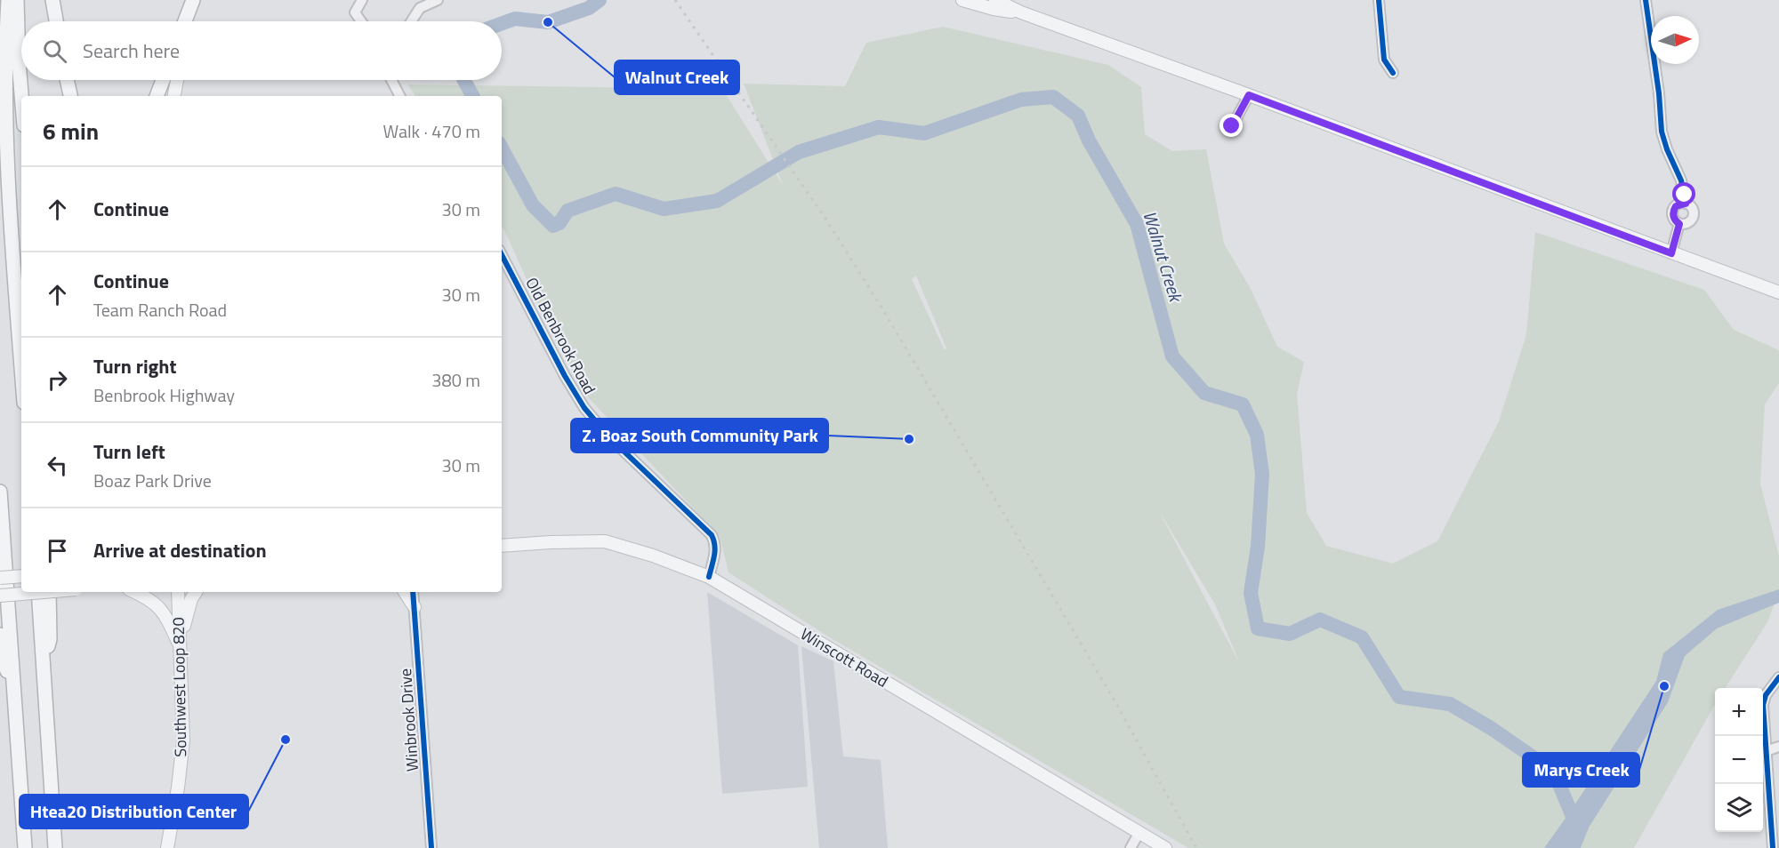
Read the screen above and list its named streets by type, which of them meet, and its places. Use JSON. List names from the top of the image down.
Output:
{
  "streets": {
    "main road": ["Winscott Road", "Southwest Loop 820"],
    "street": ["Old Benbrook Road", "Winbrook Drive"]
  },
  "crossings": [
    ["Old Benbrook Road", "Winscott Road"]
  ],
  "water": ["Walnut Creek"],
  "places": [
    "Walnut Creek",
    "Z. Boaz South Community Park",
    "Marys Creek",
    "Htea20 Distribution Center"
  ],
  "north": "right",
  "page": {
    "search": "Search here",
    "heading": ["6 min", "Walk · 470 m"],
    "list": [
      ["Continue", "30 m"],
      ["Continue", "Team Ranch Road", "30 m"],
      ["Turn right", "Benbrook Highway", "380 m"],
      ["Turn left", "Boaz Park Drive", "30 m"],
      "Arrive at destination"
    ],
    "map_buttons": ["+", "−"]
  }
}
